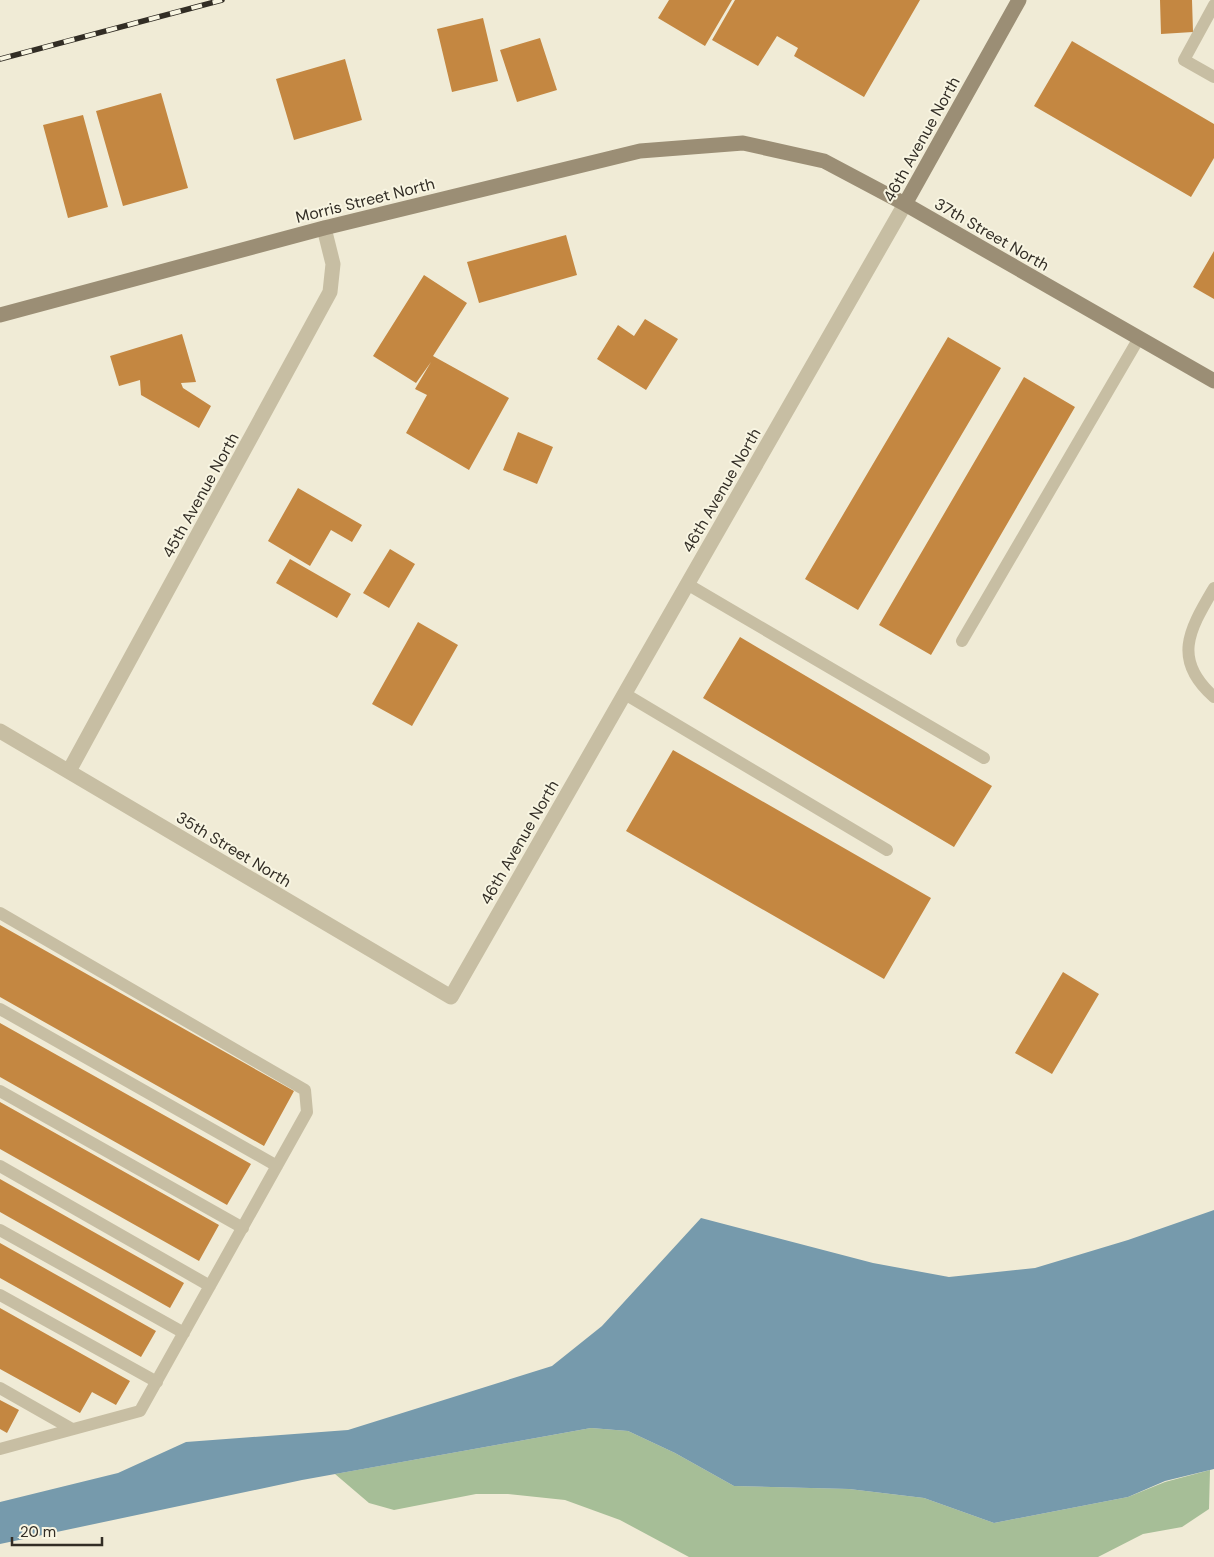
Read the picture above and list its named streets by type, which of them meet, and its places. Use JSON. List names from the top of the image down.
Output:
{
  "streets": {
    "street": [
      "46th Avenue North",
      "Morris Street North",
      "37th Street North",
      "45th Avenue North",
      "35th Street North"
    ]
  },
  "crossings": [
    ["46th Avenue North", "37th Street North"],
    ["46th Avenue North", "35th Street North"],
    ["Morris Street North", "37th Street North"],
    ["Morris Street North", "45th Avenue North"],
    ["45th Avenue North", "35th Street North"]
  ],
  "scale_bar": "20 m"
}
